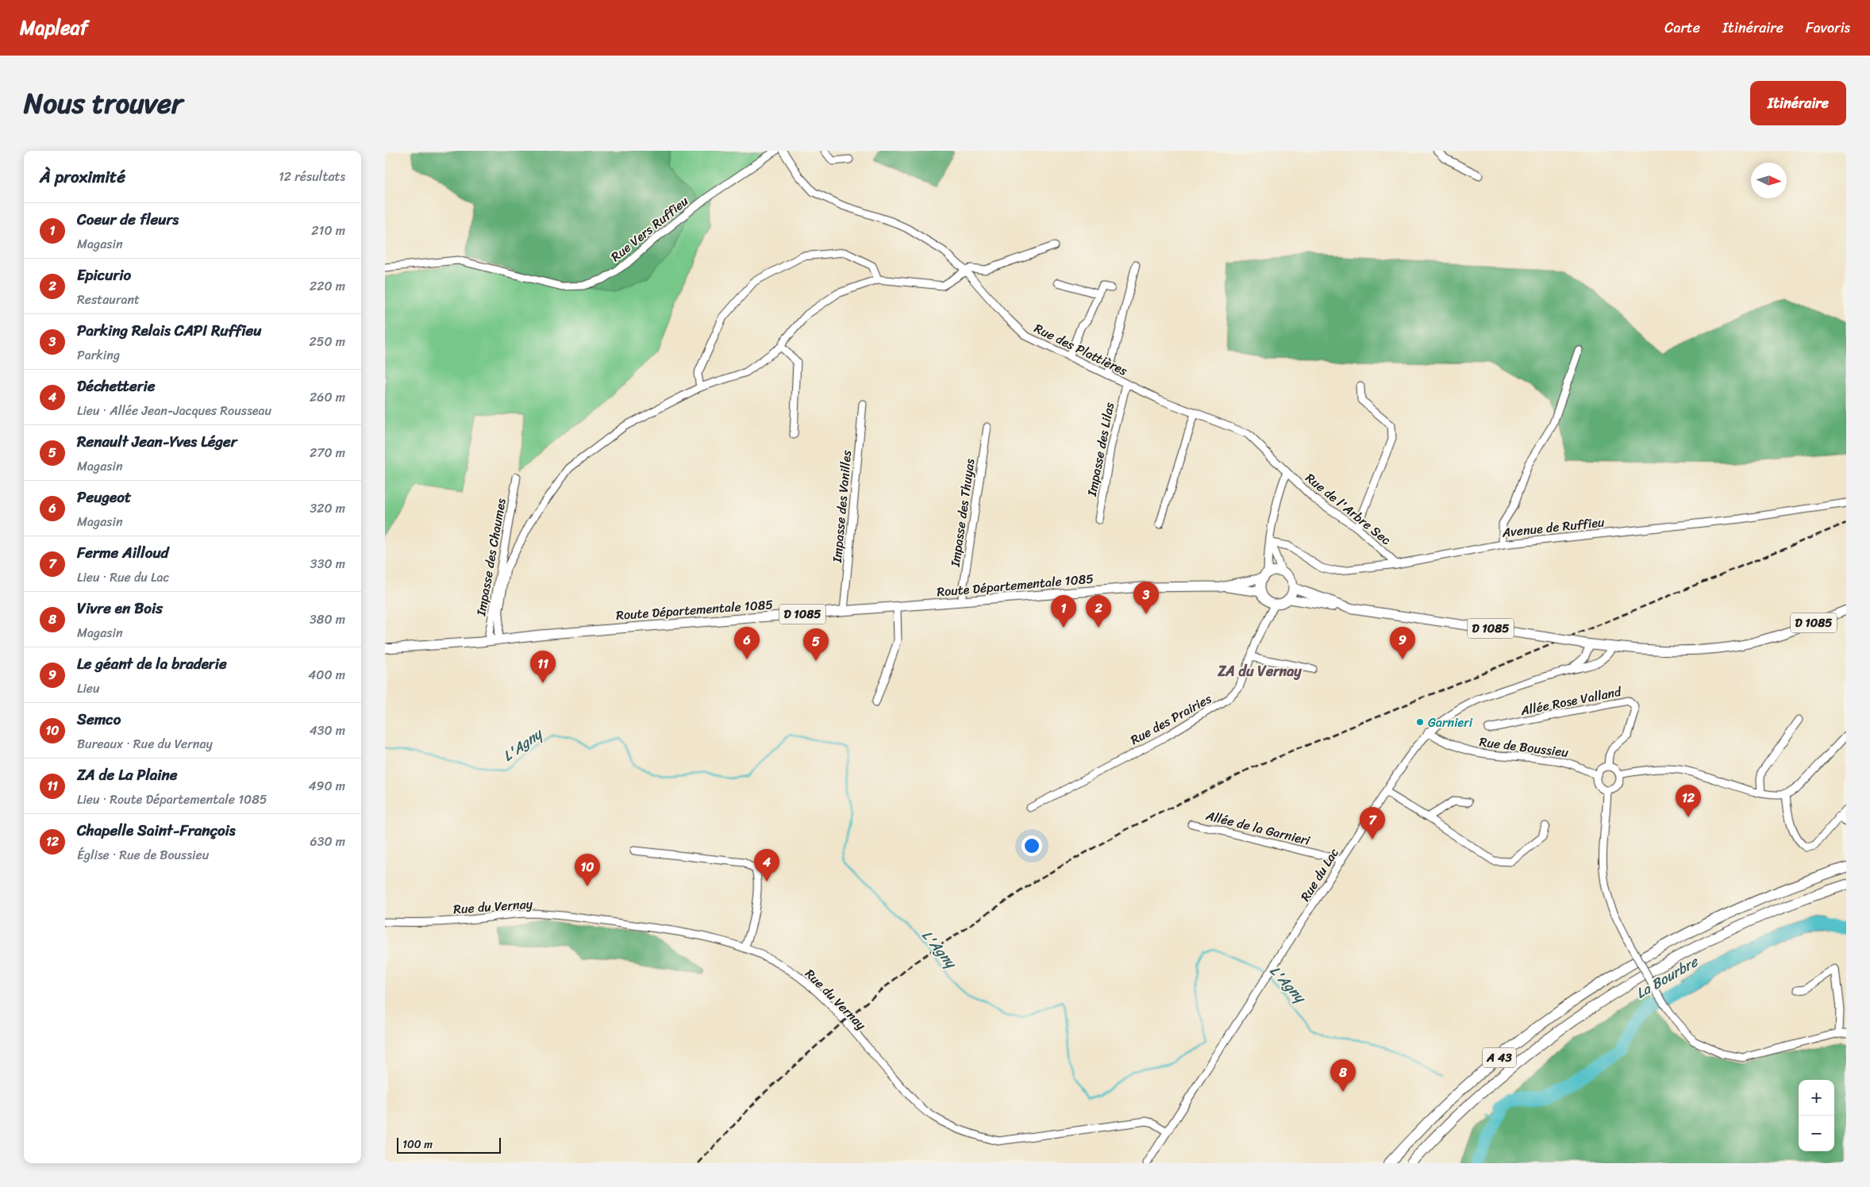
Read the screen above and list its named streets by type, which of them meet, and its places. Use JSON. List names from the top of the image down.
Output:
{
  "streets": {
    "highway": ["A 43"],
    "main road": ["Route Départementale 1085", "D 1085"],
    "street": [
      "Rue Vers Ruffieu",
      "Rue des Plattières",
      "Impasse des Lilas",
      "Impasse des Vanilles",
      "Rue de l'Arbre Sec",
      "Impasse des Thuyas",
      "Avenue de Ruffieu",
      "Impasse des Chaumes",
      "Allée Rose Valland",
      "Rue des Prairies",
      "Rue de Boussieu",
      "Allée de la Garnieri",
      "Rue du Lac",
      "Rue du Vernay"
    ]
  },
  "crossings": [
    ["Rue des Plattières", "Impasse des Lilas"],
    ["Rue des Plattières", "Rue de l'Arbre Sec"],
    ["Impasse des Vanilles", "Route Départementale 1085"],
    ["Rue de l'Arbre Sec", "Avenue de Ruffieu"],
    ["Impasse des Thuyas", "Route Départementale 1085"],
    ["Impasse des Chaumes", "Route Départementale 1085"],
    ["Route Départementale 1085", "D 1085"],
    ["D 1085", "Rue des Prairies"],
    ["D 1085", "Rue du Lac"],
    ["Allée Rose Valland", "Rue de Boussieu"],
    ["Rue de Boussieu", "Rue du Lac"],
    ["Allée de la Garnieri", "Rue du Lac"],
    ["Rue du Lac", "Rue du Vernay"]
  ],
  "districts": ["ZA du Vernay"],
  "water": ["L'Agny", "La Bourbre"],
  "places": ["Garnieri"],
  "scale_bar": "100 m",
  "north": "right",
  "page": {
    "header": "Mapleaf",
    "nav": ["Carte", "Itinéraire", "Favoris"],
    "title": "Nous trouver",
    "buttons": "Itinéraire",
    "heading": ["À proximité", "12 résultats"],
    "list": [
      {
        "mark": "1",
        "name": "Coeur de fleurs",
        "note": "Magasin",
        "value": "210 m"
      },
      {
        "mark": "2",
        "name": "Epicurio",
        "note": "Restaurant",
        "value": "220 m"
      },
      {
        "mark": "3",
        "name": "Parking Relais CAPI Ruffieu",
        "note": "Parking",
        "value": "250 m"
      },
      {
        "mark": "4",
        "name": "Déchetterie",
        "note": "Lieu · Allée Jean-Jacques Rousseau",
        "value": "260 m"
      },
      {
        "mark": "5",
        "name": "Renault Jean-Yves Léger",
        "note": "Magasin",
        "value": "270 m"
      },
      {
        "mark": "6",
        "name": "Peugeot",
        "note": "Magasin",
        "value": "320 m"
      },
      {
        "mark": "7",
        "name": "Ferme Ailloud",
        "note": "Lieu · Rue du Lac",
        "value": "330 m"
      },
      {
        "mark": "8",
        "name": "Vivre en Bois",
        "note": "Magasin",
        "value": "380 m"
      },
      {
        "mark": "9",
        "name": "Le géant de la braderie",
        "note": "Lieu",
        "value": "400 m"
      },
      {
        "mark": "10",
        "name": "Semco",
        "note": "Bureaux · Rue du Vernay",
        "value": "430 m"
      },
      {
        "mark": "11",
        "name": "ZA de La Plaine",
        "note": "Lieu · Route Départementale 1085",
        "value": "490 m"
      },
      {
        "mark": "12",
        "name": "Chapelle Saint-François",
        "note": "Église · Rue de Boussieu",
        "value": "630 m"
      }
    ],
    "pins": [
      "3",
      "1",
      "2",
      "6",
      "9",
      "5",
      "11",
      "12",
      "7",
      "4",
      "10",
      "8"
    ],
    "map_buttons": ["+", "−"],
    "scale": "100 m"
  }
}
